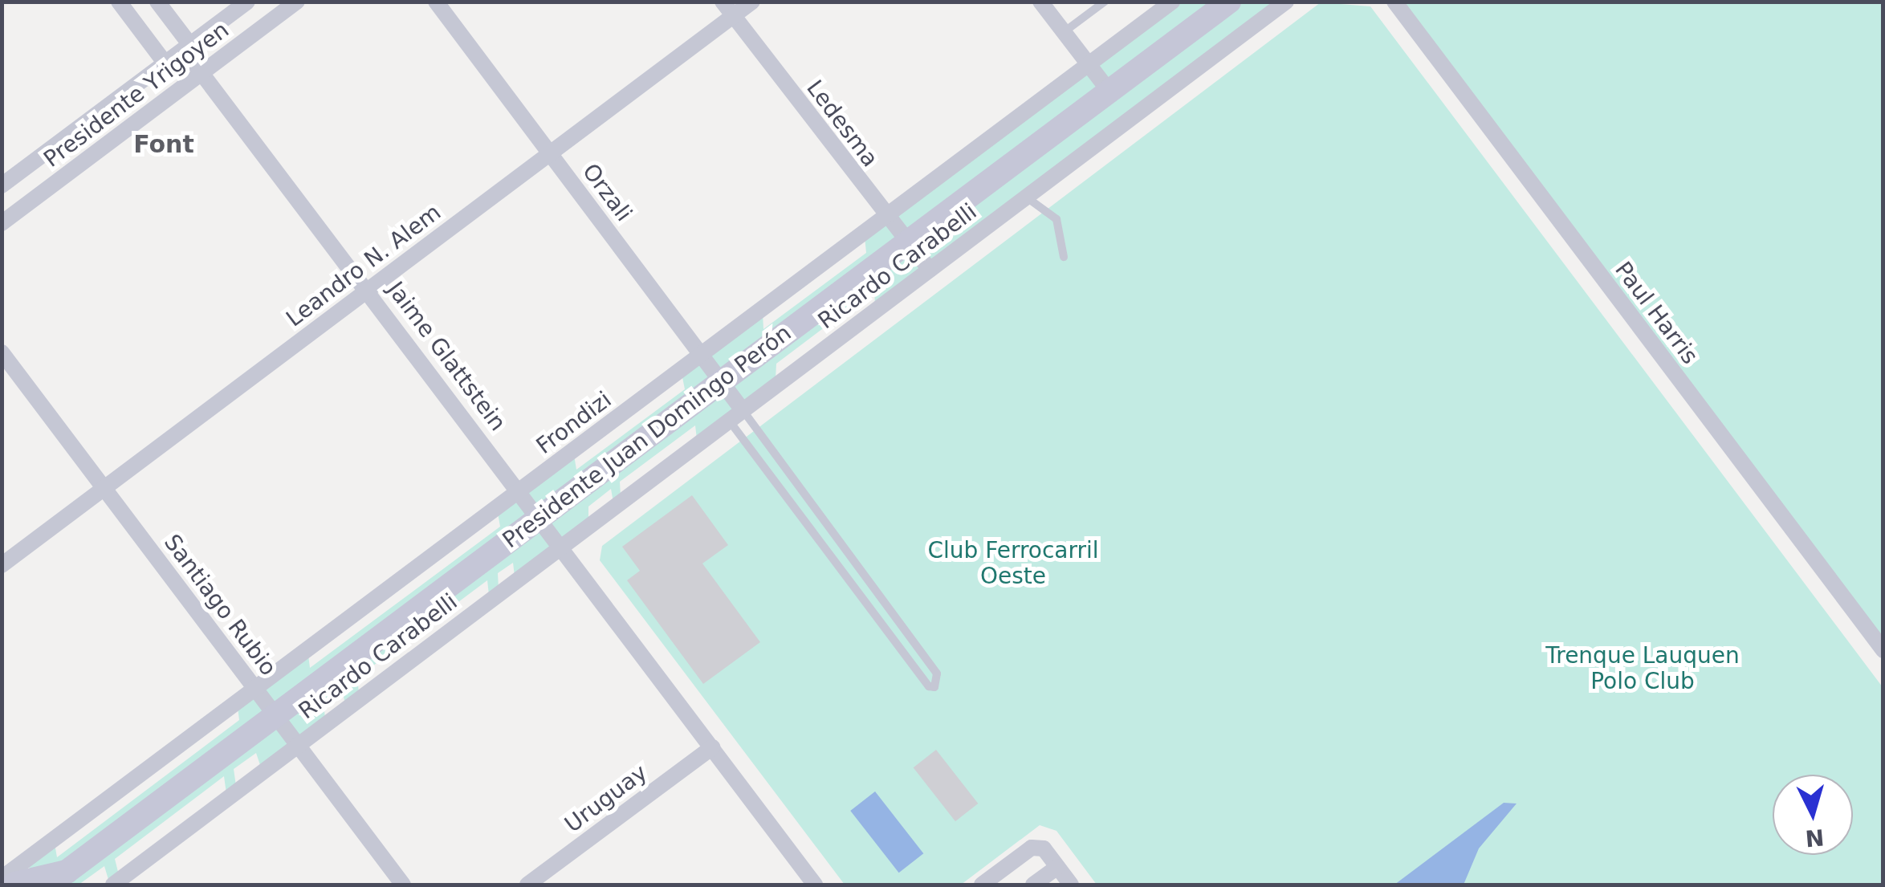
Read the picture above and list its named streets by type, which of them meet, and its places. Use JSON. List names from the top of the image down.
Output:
{
  "streets": {
    "main road": ["Presidente Juan Domingo Perón"],
    "street": [
      "Presidente Yrigoyen",
      "Ledesma",
      "Orzali",
      "Leandro N. Alem",
      "Ricardo Carabelli",
      "Paul Harris",
      "Jaime Glattstein",
      "Frondizi",
      "Santiago Rubio",
      "Uruguay"
    ]
  },
  "crossings": [
    ["Presidente Yrigoyen", "Jaime Glattstein"],
    ["Ledesma", "Leandro N. Alem"],
    ["Ledesma", "Ricardo Carabelli"],
    ["Ledesma", "Frondizi"],
    ["Ledesma", "Presidente Juan Domingo Perón"],
    ["Orzali", "Leandro N. Alem"],
    ["Orzali", "Ricardo Carabelli"],
    ["Orzali", "Frondizi"],
    ["Orzali", "Presidente Juan Domingo Perón"],
    ["Leandro N. Alem", "Jaime Glattstein"],
    ["Leandro N. Alem", "Santiago Rubio"],
    ["Ricardo Carabelli", "Jaime Glattstein"],
    ["Ricardo Carabelli", "Santiago Rubio"],
    ["Jaime Glattstein", "Frondizi"],
    ["Jaime Glattstein", "Presidente Juan Domingo Perón"],
    ["Jaime Glattstein", "Uruguay"],
    ["Frondizi", "Presidente Juan Domingo Perón"],
    ["Frondizi", "Santiago Rubio"],
    ["Presidente Juan Domingo Perón", "Santiago Rubio"]
  ],
  "districts": ["Font"],
  "parks": ["Club Ferrocarril Oeste", "Trenque Lauquen Polo Club"],
  "north": "bottom"
}
